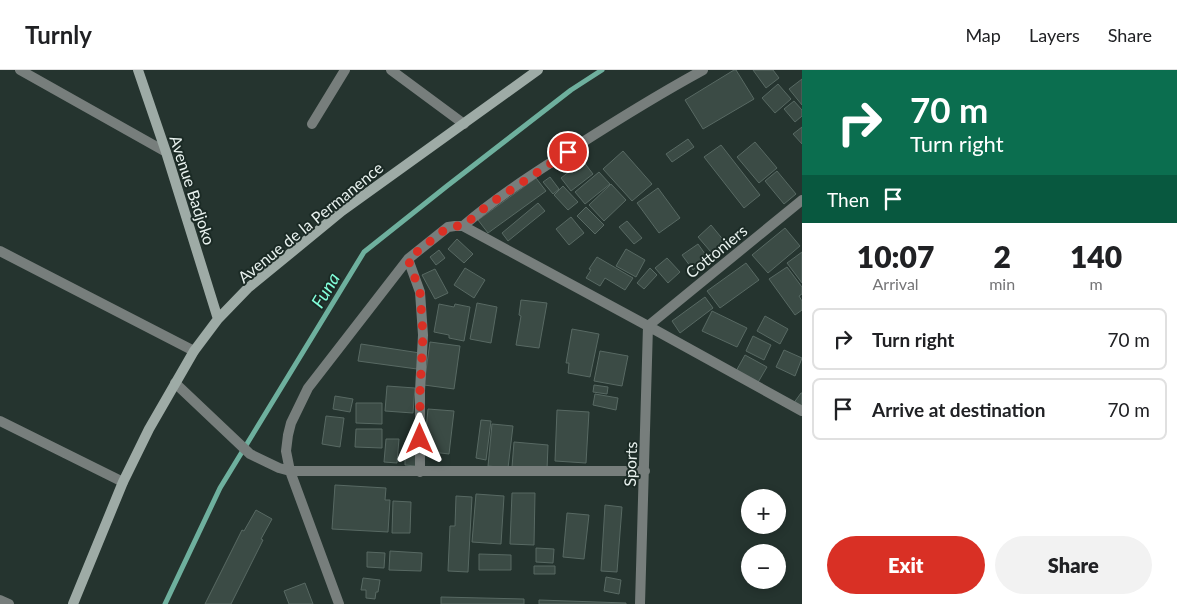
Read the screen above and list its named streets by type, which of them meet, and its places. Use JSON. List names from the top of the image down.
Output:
{
  "streets": {
    "street": [
      "Avenue Badjoko",
      "Avenue de la Permanence",
      "Cottoniers",
      "Sports"
    ]
  },
  "crossings": [
    ["Avenue Badjoko", "Avenue de la Permanence"],
    ["Cottoniers", "Sports"]
  ],
  "water": ["Funa"],
  "page": {
    "header": "Turnly",
    "nav": ["Map", "Layers", "Share"],
    "turn": ["70 m", "Turn right"],
    "then": "Then",
    "eta": [
      "10:07",
      "Arrival",
      "2",
      "min",
      "140",
      "m"
    ],
    "list": [
      {
        "name": "Turn right",
        "value": "70 m"
      },
      {
        "name": "Arrive at destination",
        "value": "70 m"
      }
    ],
    "map_buttons": ["+", "−"],
    "buttons": ["Exit", "Share"]
  }
}
